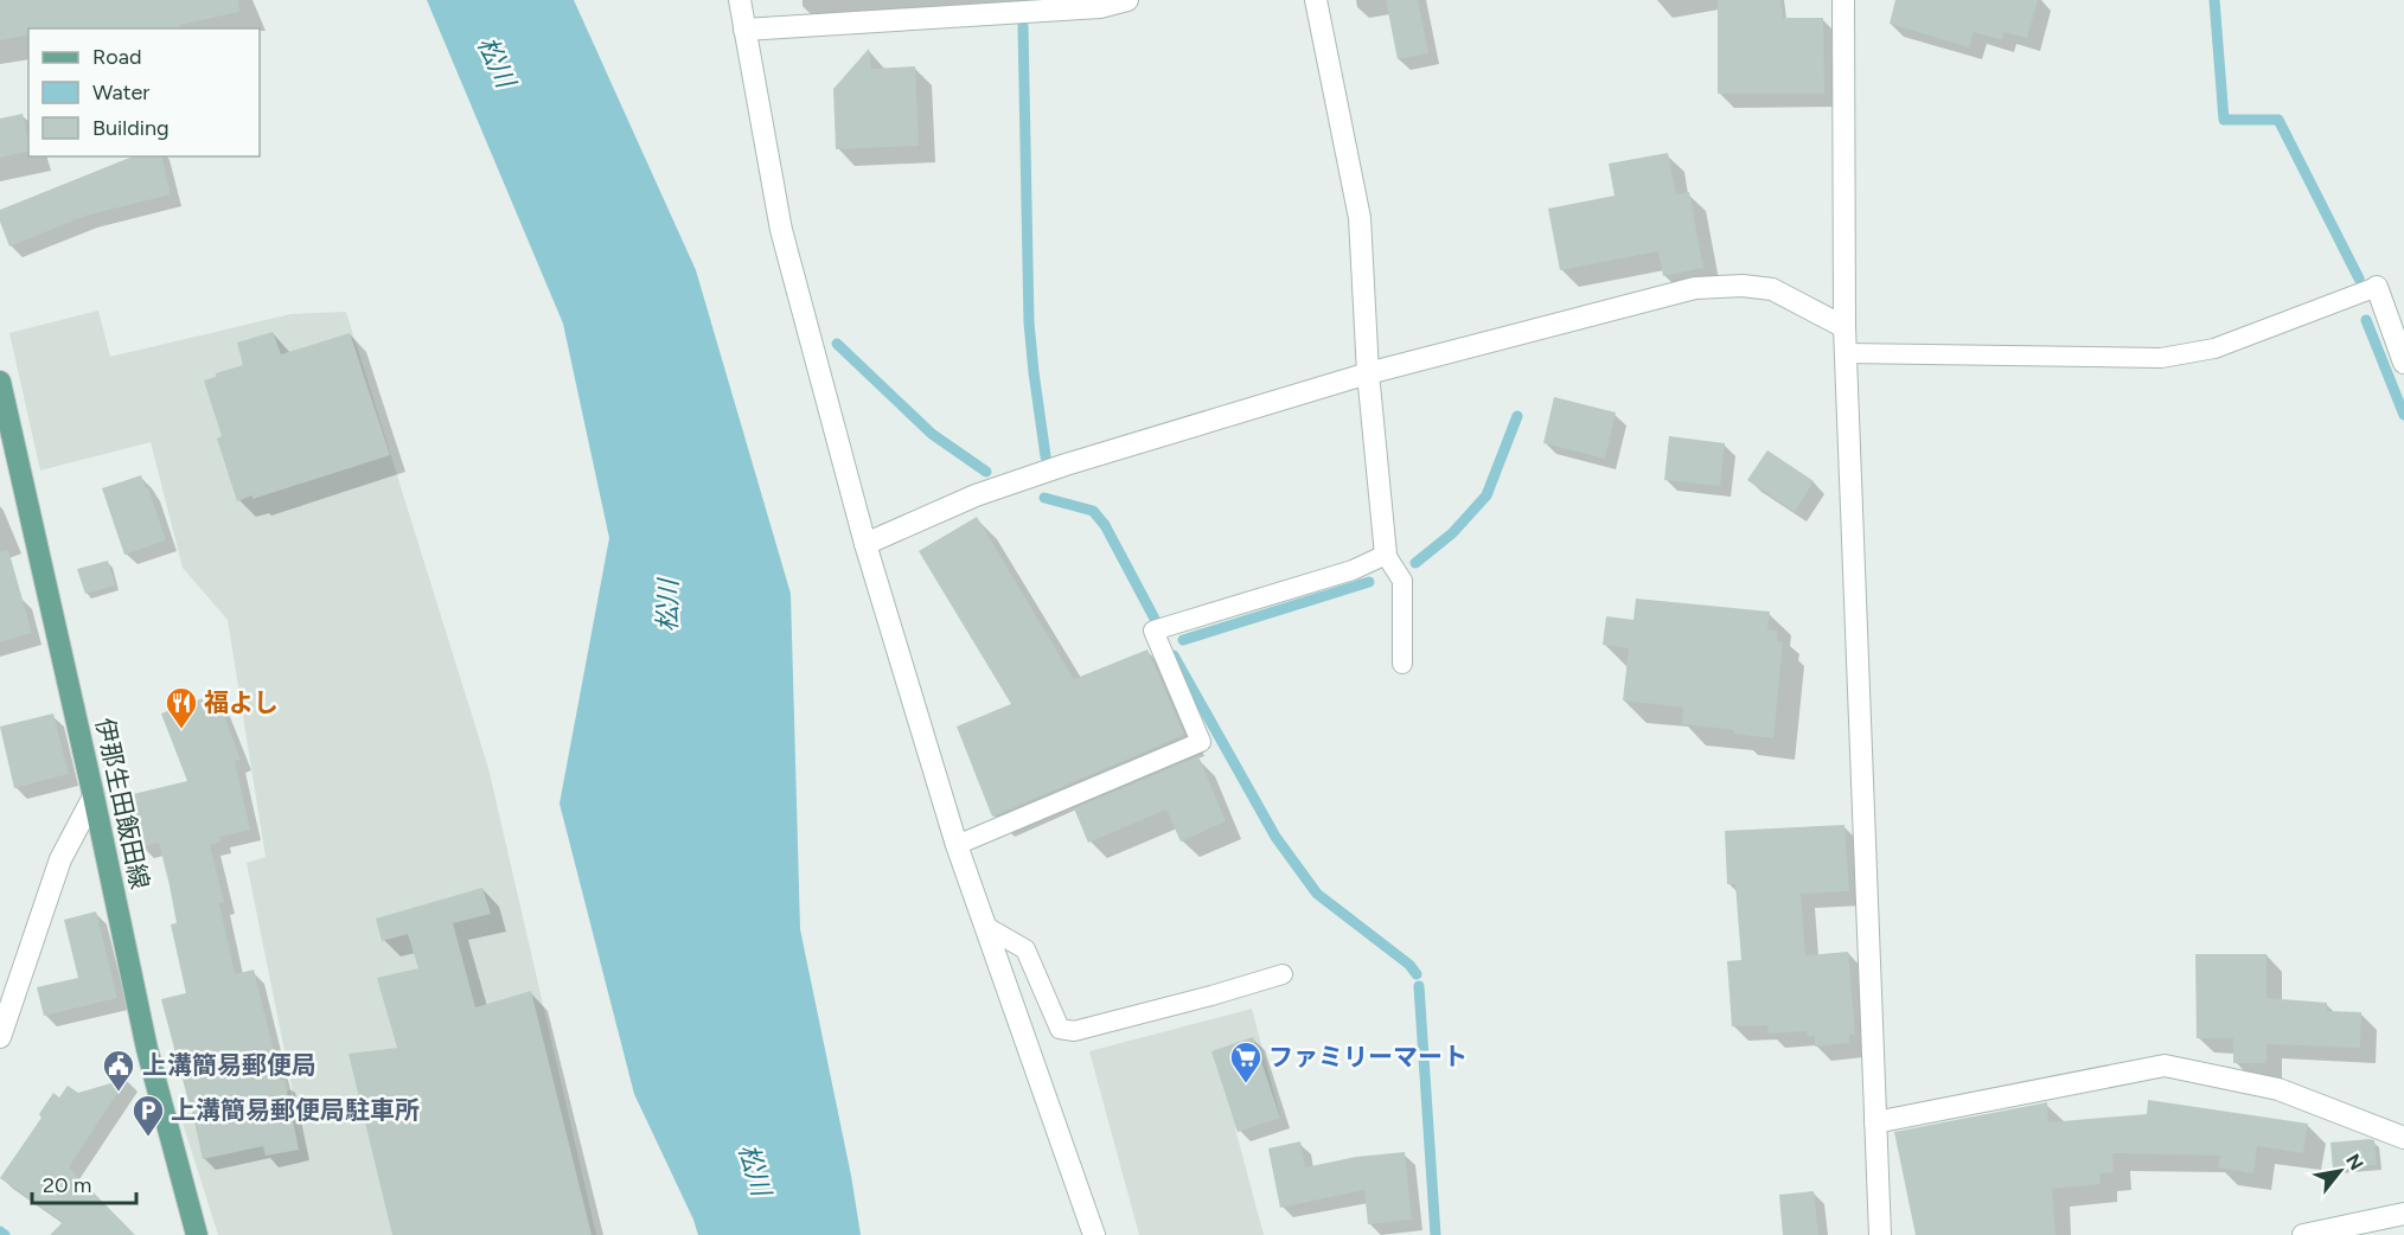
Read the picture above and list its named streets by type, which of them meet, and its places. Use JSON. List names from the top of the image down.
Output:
{
  "streets": {
    "main road": ["伊那生田飯田線"]
  },
  "water": ["松川"],
  "places": {
    "restaurant": ["福よし"],
    "supermarket": ["ファミリーマート"],
    "public building": ["上溝簡易郵便局"],
    "parking": ["上溝簡易郵便局駐車所"]
  },
  "legend": ["Road", "Water", "Building"],
  "scale_bar": "20 m",
  "north": "top right"
}
